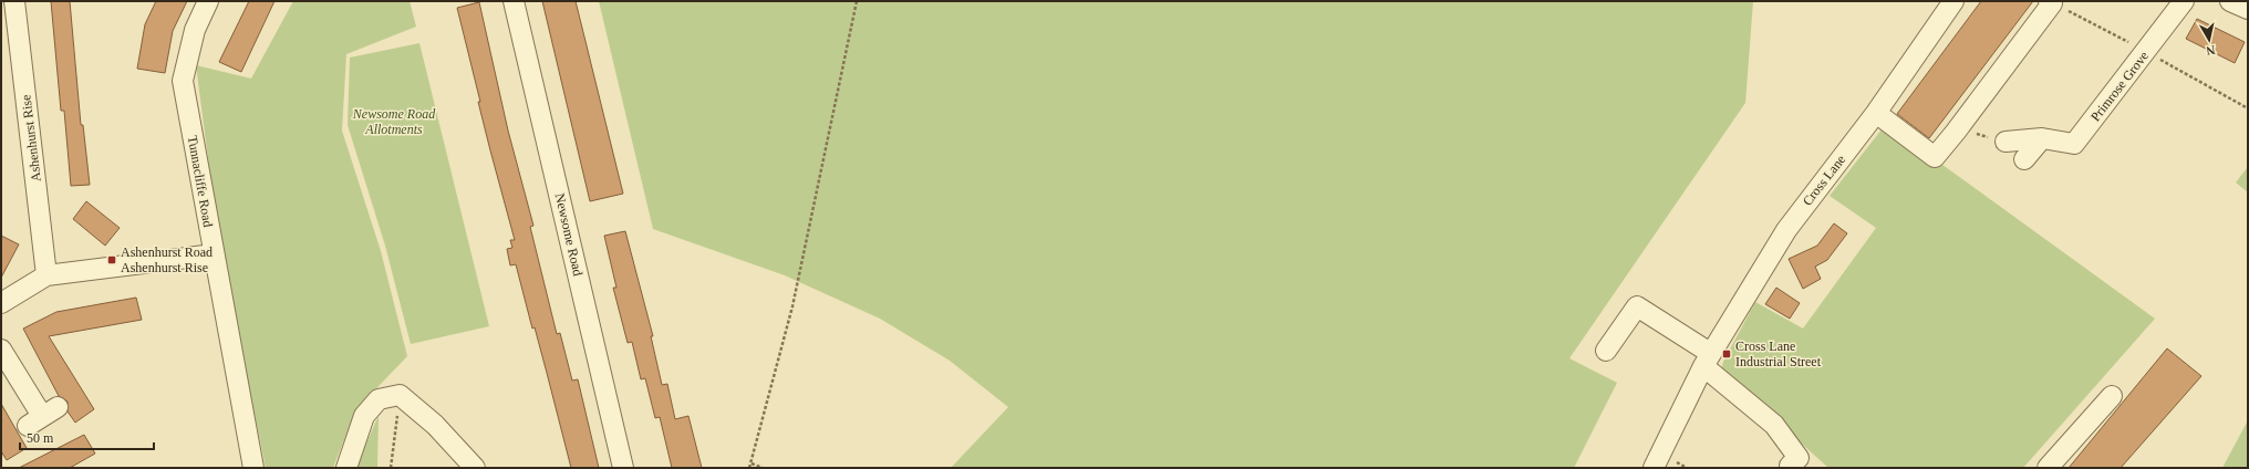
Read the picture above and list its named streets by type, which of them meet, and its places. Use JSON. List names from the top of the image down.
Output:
{
  "streets": {
    "street": [
      "Primrose Grove",
      "Ashenhurst Rise",
      "Cross Lane",
      "Tunnacliffe Road",
      "Newsome Road"
    ]
  },
  "parks": ["Newsome Road Allotments"],
  "places": {
    "transit": ["Ashenhurst Road Ashenhurst Rise", "Cross Lane Industrial Street"]
  },
  "scale_bar": "50 m",
  "north": "bottom"
}
